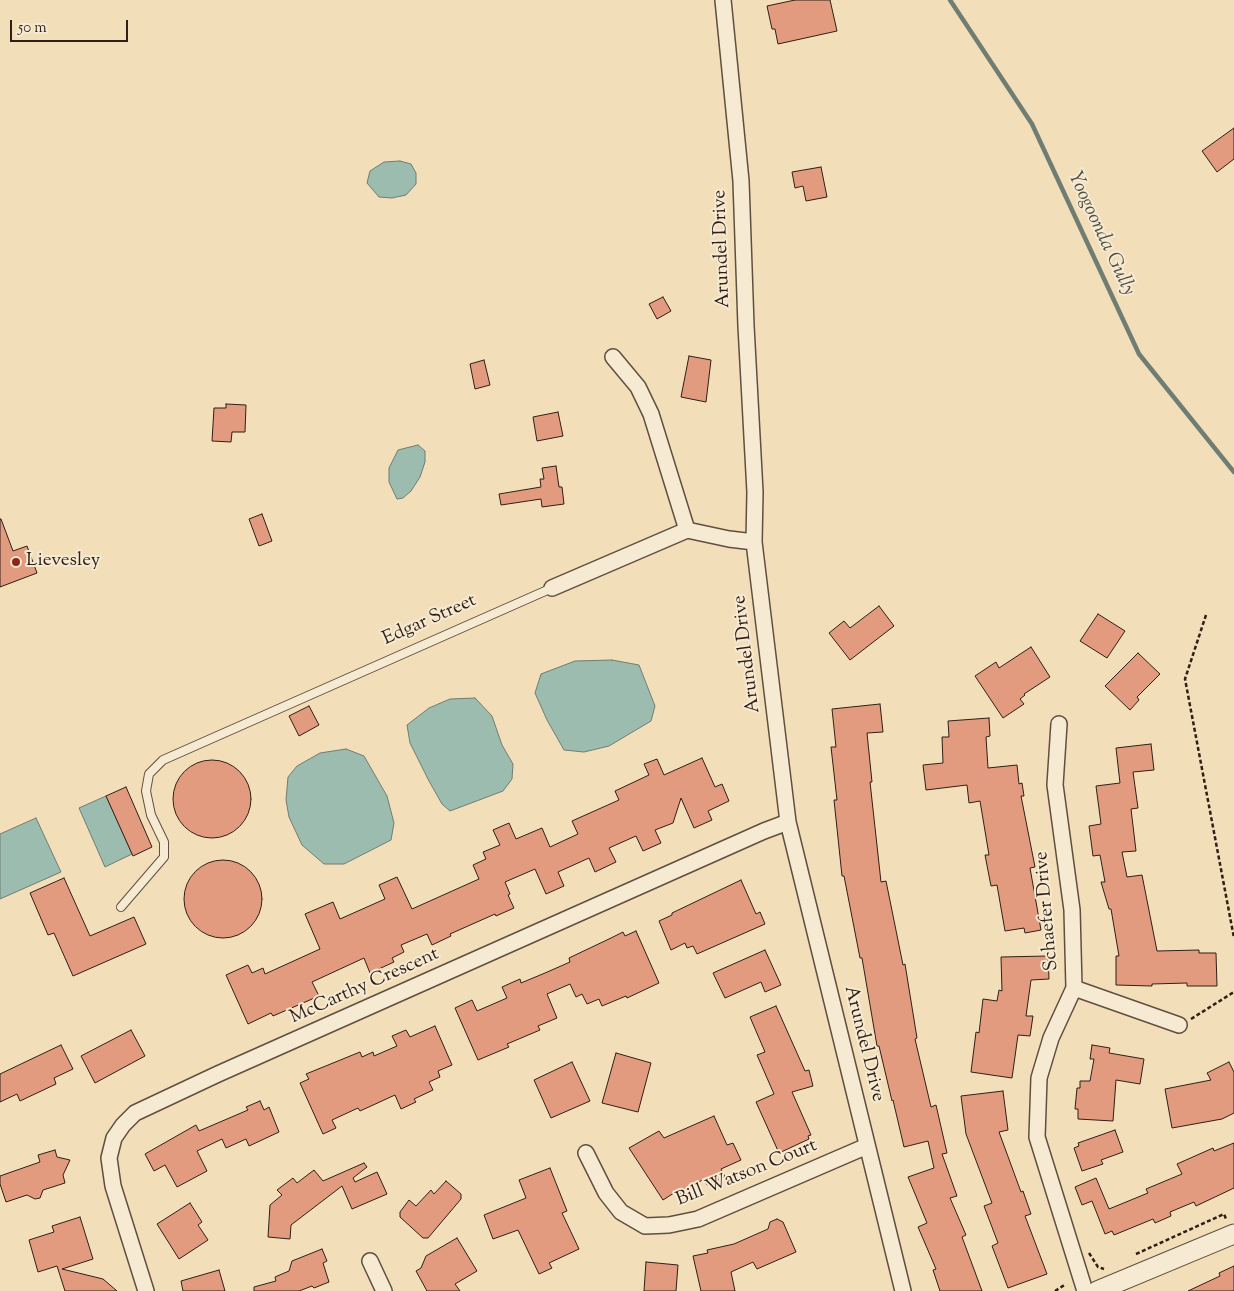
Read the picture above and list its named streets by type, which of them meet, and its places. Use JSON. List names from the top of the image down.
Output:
{
  "streets": {
    "street": [
      "Arundel Drive",
      "Edgar Street",
      "Schaefer Drive",
      "McCarthy Crescent",
      "Bill Watson Court"
    ]
  },
  "crossings": [
    ["Arundel Drive", "McCarthy Crescent"],
    ["Arundel Drive", "Bill Watson Court"]
  ],
  "water": ["Yoogoonda Gully"],
  "places": ["Lievesley"],
  "scale_bar": "50 m"
}
